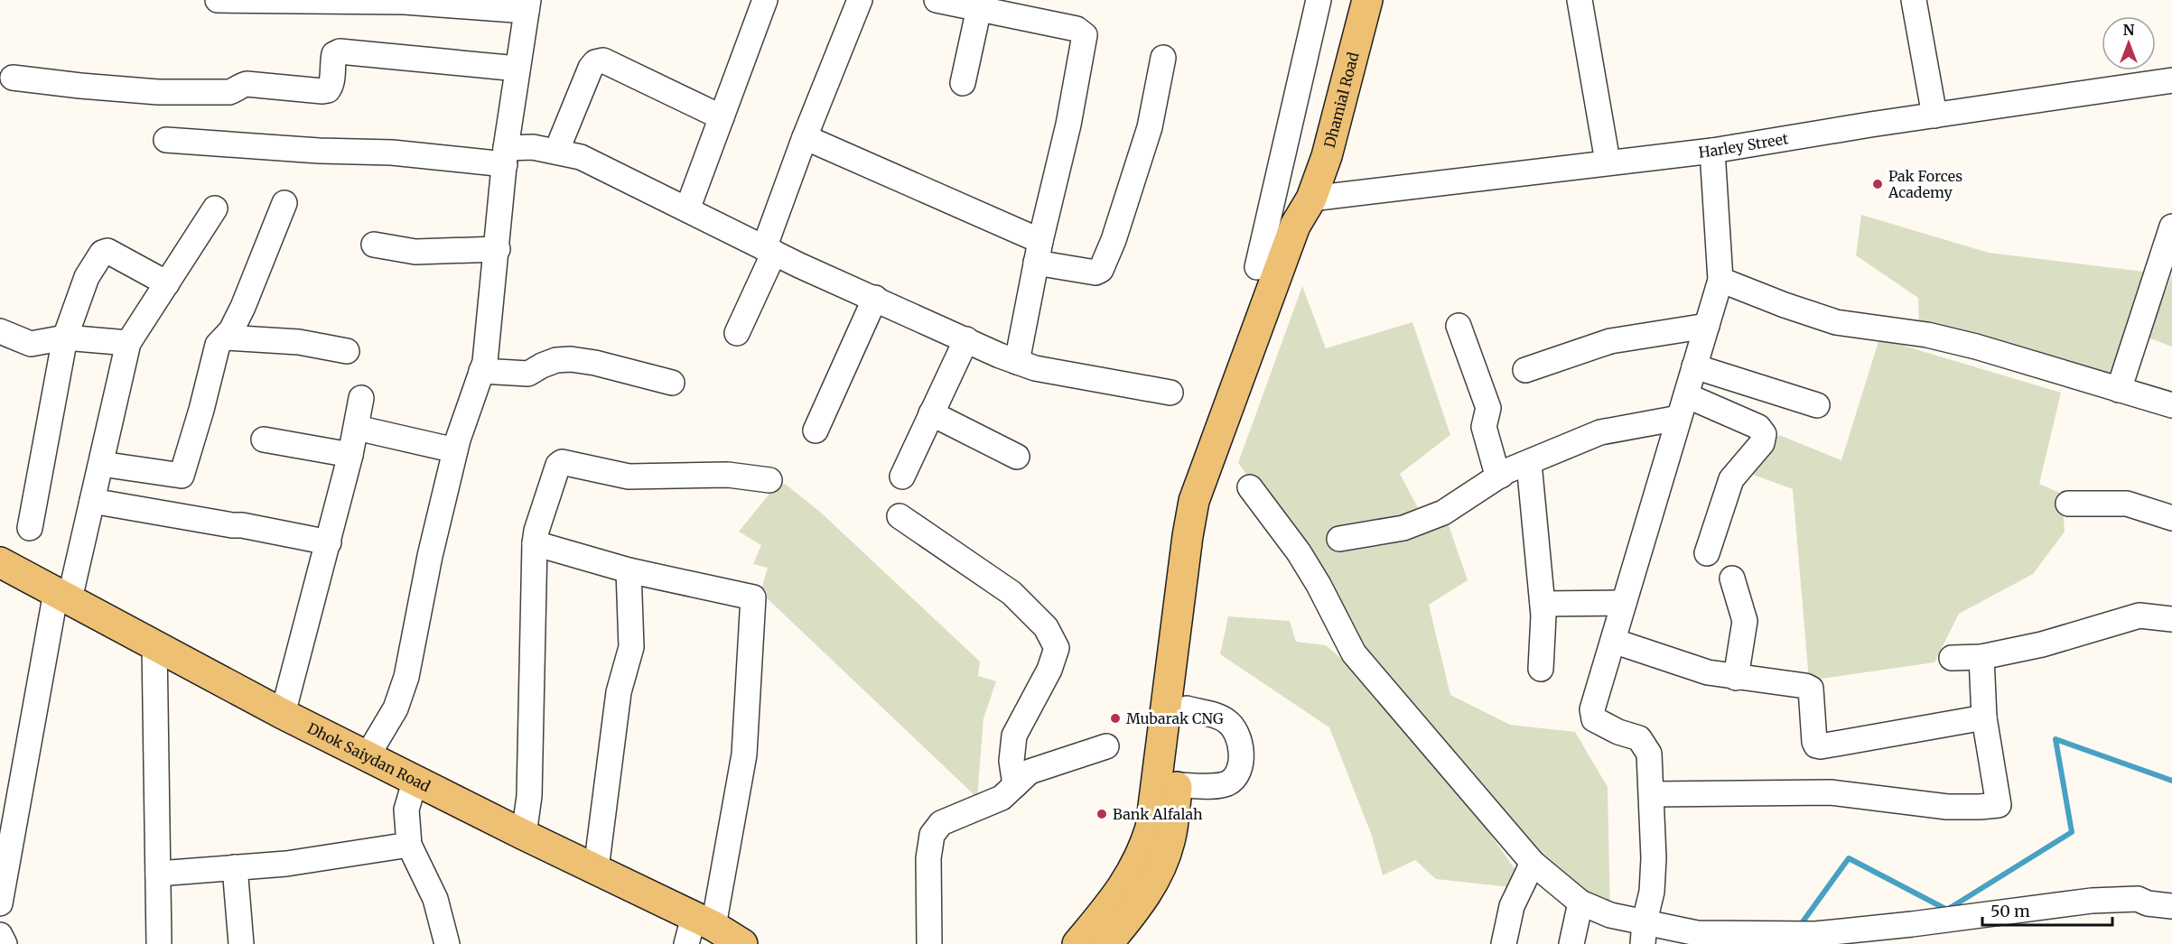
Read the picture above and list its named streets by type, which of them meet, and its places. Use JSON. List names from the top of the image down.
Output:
{
  "streets": {
    "main road": ["Dhamial Road", "Dhok Saiydan Road"],
    "street": ["Harley Street"]
  },
  "crossings": [
    ["Dhamial Road", "Harley Street"]
  ],
  "places": ["Pak Forces Academy", "Mubarak CNG", "Bank Alfalah"],
  "scale_bar": "50 m",
  "north": "top"
}
